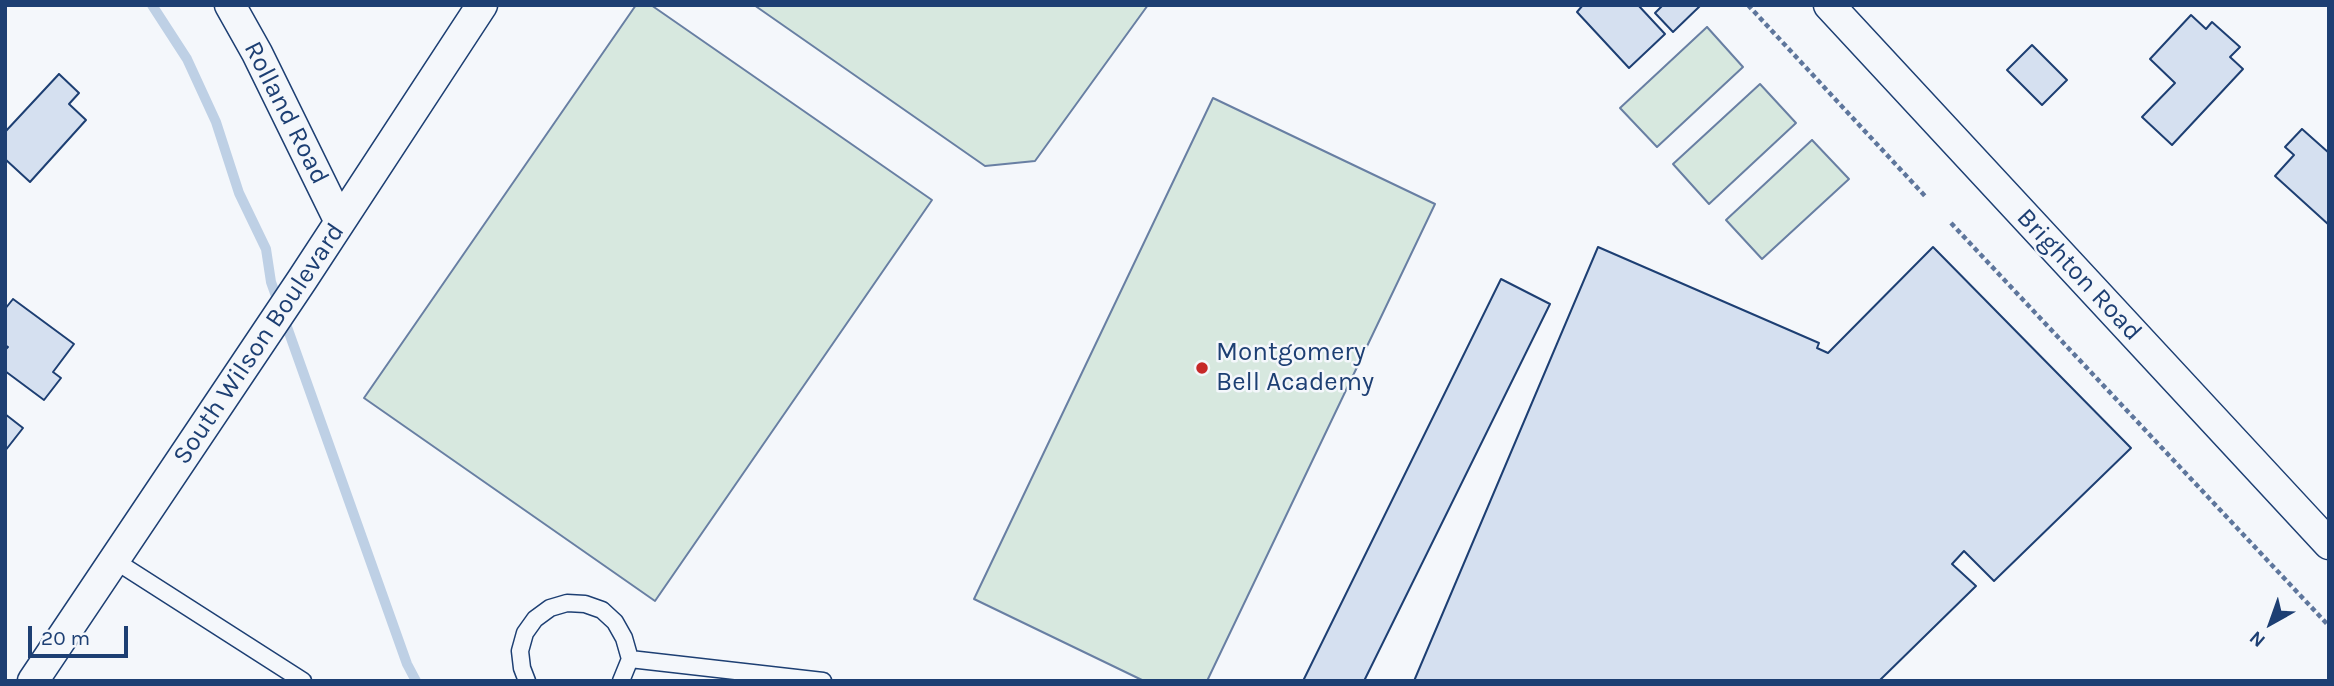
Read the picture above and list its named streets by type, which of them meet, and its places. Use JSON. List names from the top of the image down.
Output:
{
  "streets": {
    "street": ["Rolland Road", "Brighton Road", "South Wilson Boulevard"]
  },
  "crossings": [
    ["Rolland Road", "South Wilson Boulevard"]
  ],
  "places": ["Montgomery Bell Academy"],
  "scale_bar": "20 m",
  "north": "bottom left"
}
